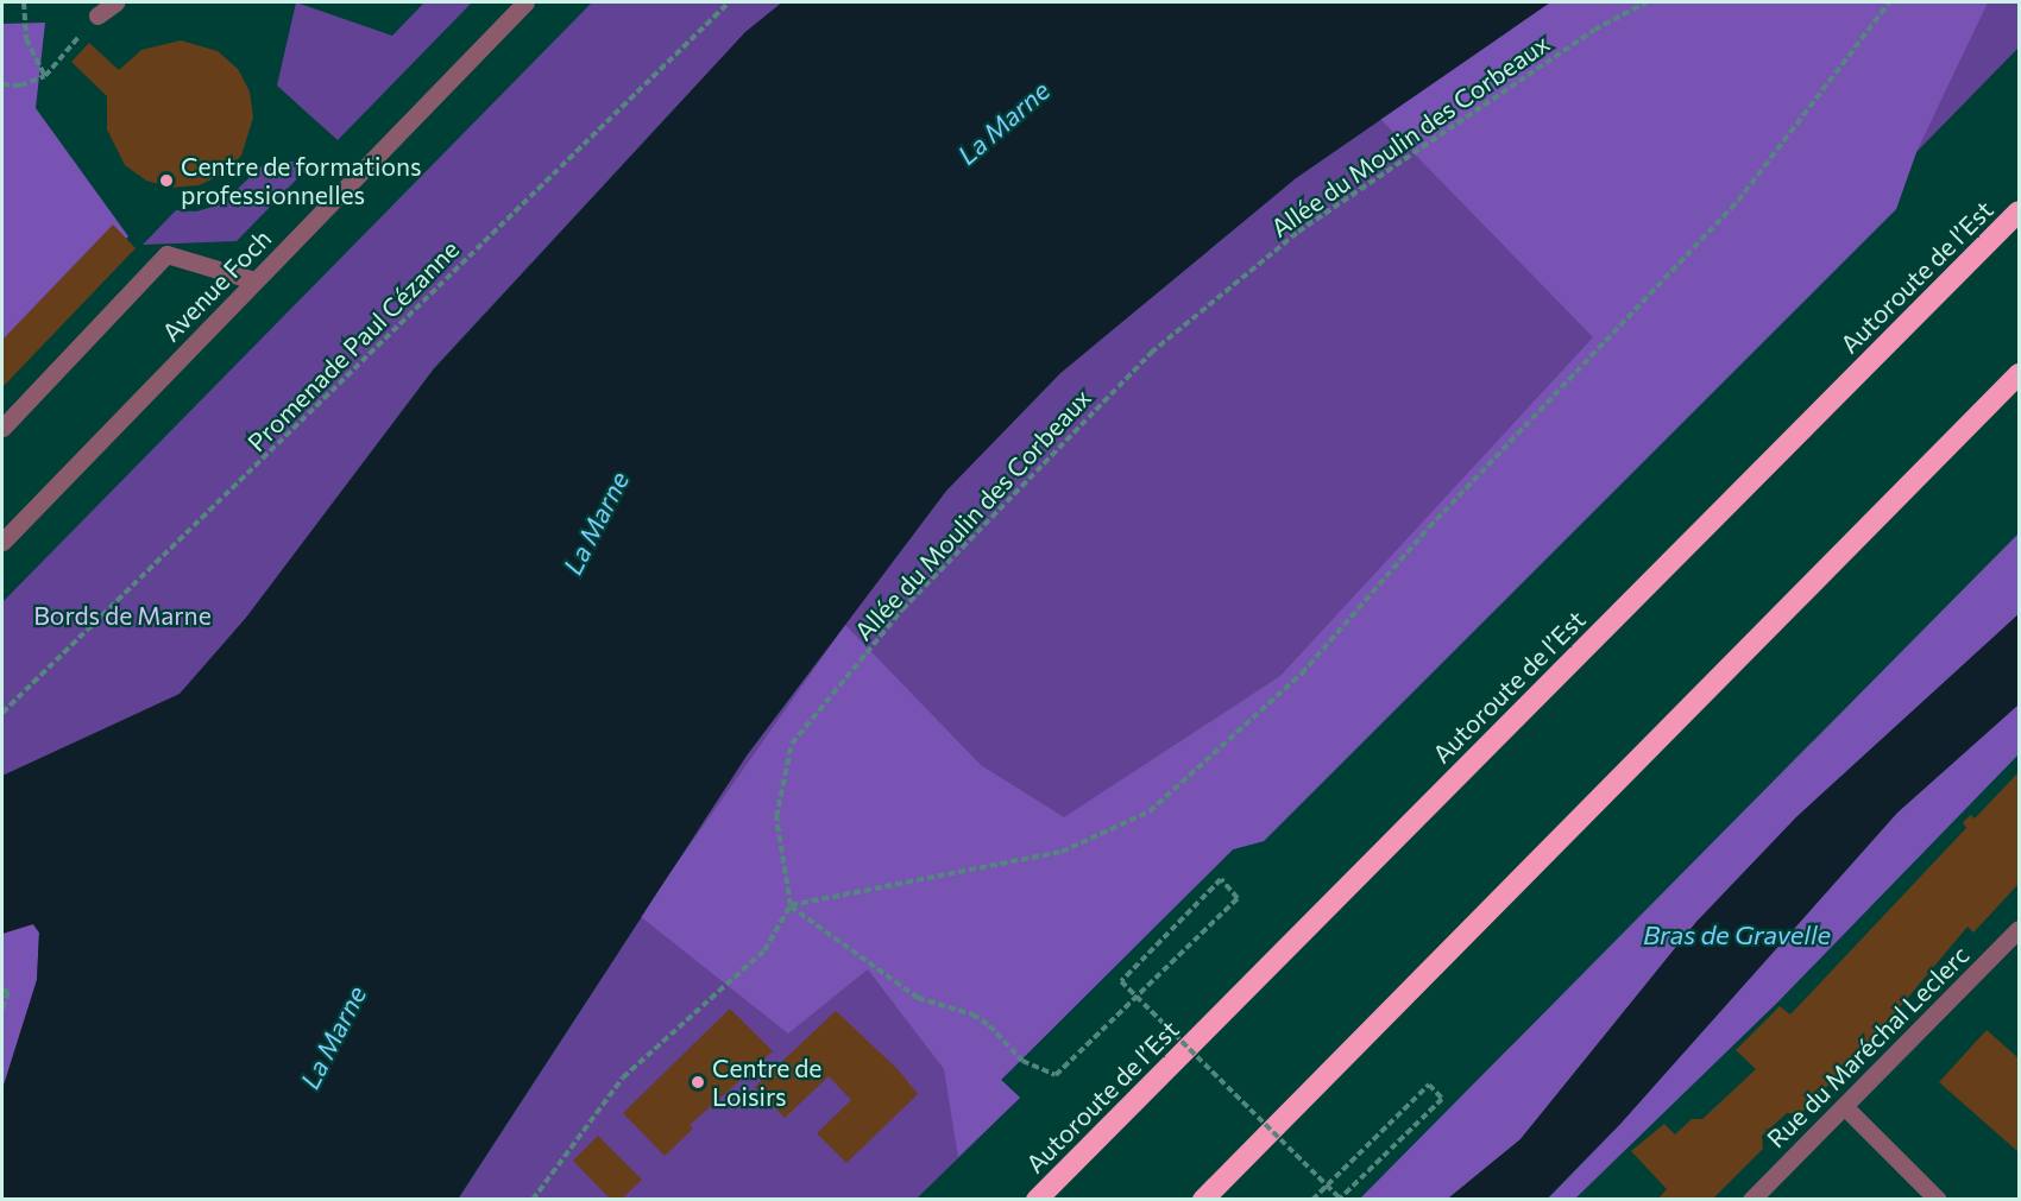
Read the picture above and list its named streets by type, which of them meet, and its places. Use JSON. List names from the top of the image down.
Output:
{
  "streets": {
    "highway": ["Autoroute de l’Est"],
    "street": ["Avenue Foch", "Rue du Maréchal Leclerc"],
    "path": ["Allée du Moulin des Corbeaux", "Promenade Paul Cézanne"]
  },
  "water": ["La Marne", "Bras de Gravelle"],
  "parks": ["Bords de Marne"],
  "places": ["Centre de formations professionnelles", "Centre de Loisirs"]
}
